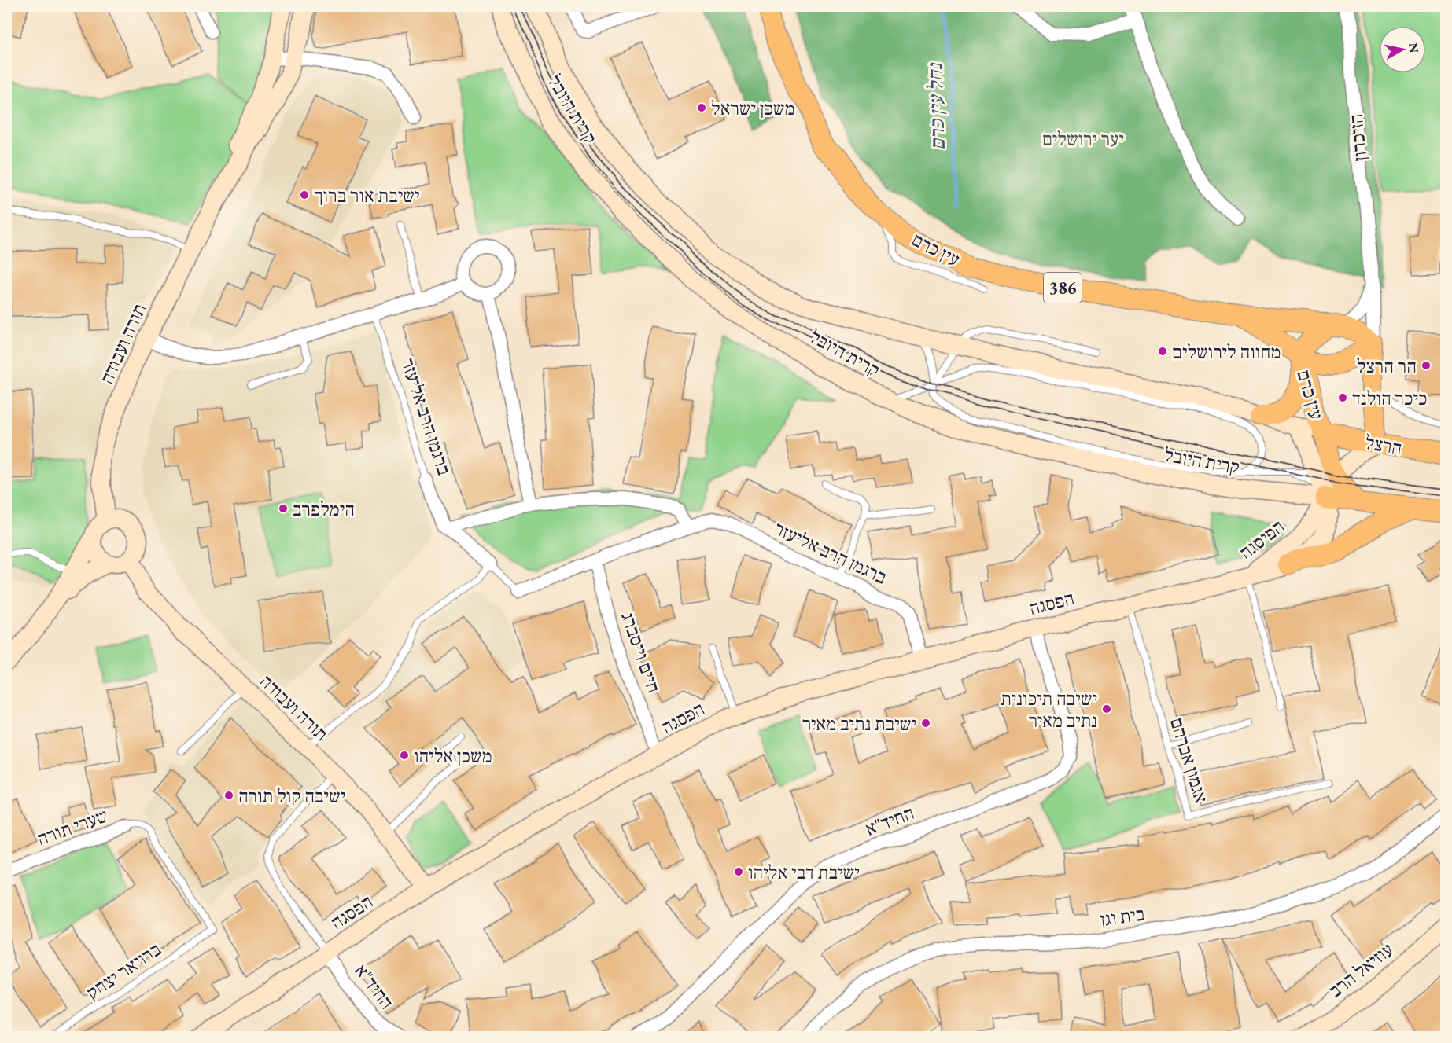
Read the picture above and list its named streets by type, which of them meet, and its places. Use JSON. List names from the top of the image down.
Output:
{
  "streets": {
    "main road": [
      "הזיכרון",
      "עין כרם",
      "386",
      "הרצל"
    ],
    "street": [
      "קרית היובל",
      "תורה ועבודה",
      "ברגמן הרב אליעזר",
      "הפיסגה",
      "הפסגה",
      "חיים וייסברג",
      "החיד\"א",
      "שערי תורה",
      "בית וגן",
      "עוזיאל הרב"
    ],
    "lane": ["אגמון אברהם", "ברויאר יצחק"]
  },
  "crossings": [
    ["קרית היובל", "עין כרם"],
    ["קרית היובל", "הרצל"],
    ["קרית היובל", "הפיסגה"],
    ["הזיכרון", "עין כרם"],
    ["הזיכרון", "הרצל"],
    ["הזיכרון", "הפיסגה"],
    ["עין כרם", "הרצל"],
    ["עין כרם", "הפיסגה"],
    ["תורה ועבודה", "הפסגה"],
    ["ברגמן הרב אליעזר", "הפסגה"],
    ["ברגמן הרב אליעזר", "חיים וייסברג"],
    ["הרצל", "הפיסגה"],
    ["הפיסגה", "הפסגה"],
    ["הפסגה", "חיים וייסברג"],
    ["הפסגה", "אגמון אברהם"],
    ["הפסגה", "החיד\"א"],
    ["שערי תורה", "ברויאר יצחק"]
  ],
  "water": ["נחל עין כרם"],
  "parks": ["יער ירושלים"],
  "places": [
    "משכן ישראל",
    "ישיבת אור ברוך",
    "מחווה לירושלים",
    "הר הרצל",
    "כיכר הולנד",
    "הימלפרב",
    "ישיבה תיכונית נתיב מאיר",
    "ישיבת נתיב מאיר",
    "משכן אליהו",
    "ישיבה קול תורה",
    "ישיבת דבי אליהו"
  ],
  "north": "right"
}
